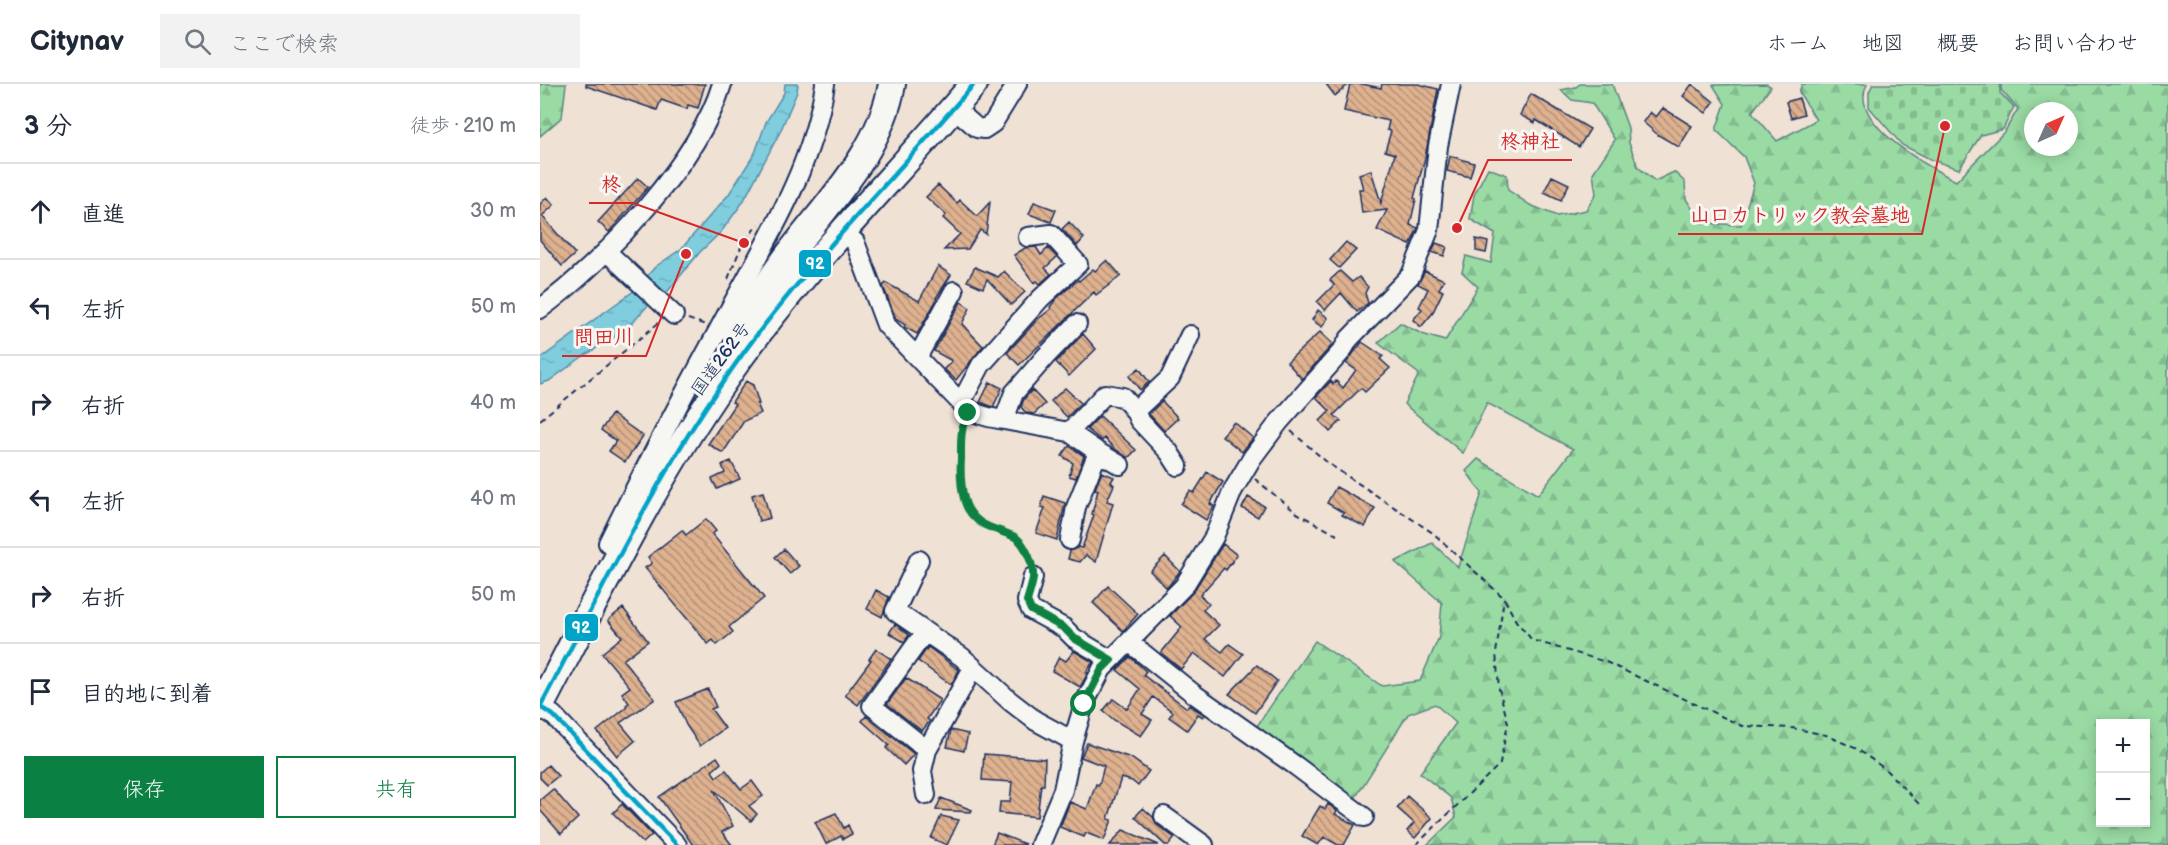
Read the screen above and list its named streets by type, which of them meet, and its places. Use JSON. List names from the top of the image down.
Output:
{
  "streets": {
    "highway": ["国道262号"]
  },
  "places": [
    "山口カトリック教会墓地",
    "柊神社",
    "柊",
    "問田川"
  ],
  "lines": ["transit line 92"],
  "north": "top right",
  "page": {
    "header": "Citynav",
    "search": "ここで検索",
    "nav": [
      "ホーム",
      "地図",
      "概要",
      "お問い合わせ"
    ],
    "heading": ["3 分", "徒歩 · 210 m"],
    "list": [
      ["直進", "30 m"],
      ["左折", "50 m"],
      ["右折", "40 m"],
      ["左折", "40 m"],
      ["右折", "50 m"],
      "目的地に到着"
    ],
    "map_buttons": ["+", "−"],
    "buttons": ["保存", "共有"]
  }
}
